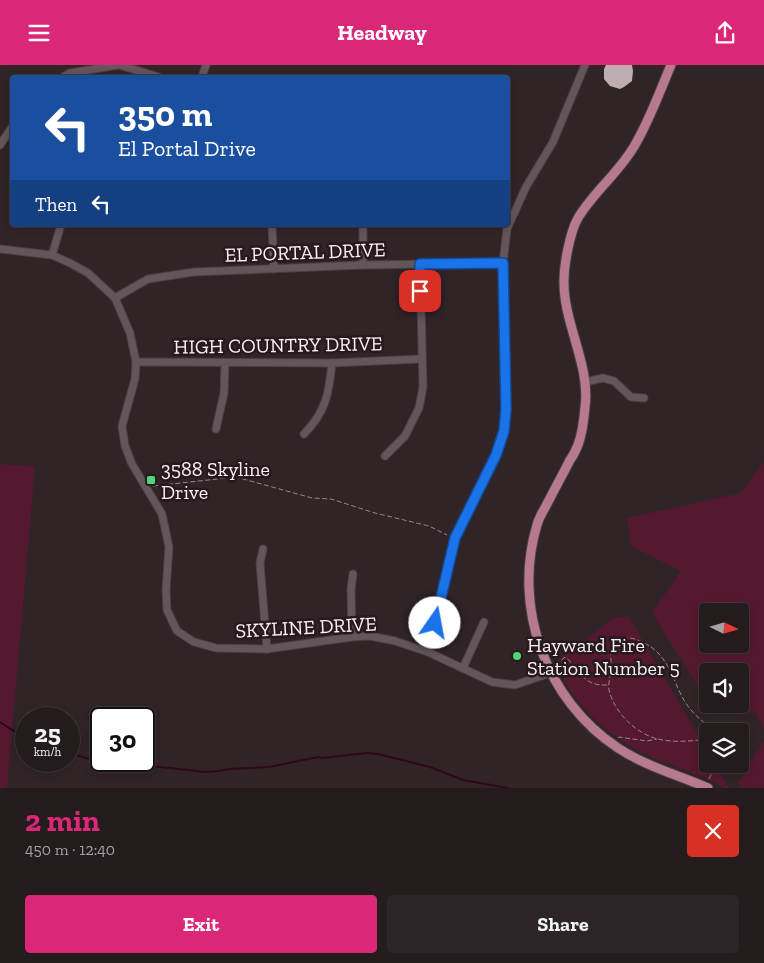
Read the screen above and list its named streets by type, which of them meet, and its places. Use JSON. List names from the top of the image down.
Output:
{
  "streets": {
    "street": ["EL PORTAL DRIVE", "HIGH COUNTRY DRIVE", "SKYLINE DRIVE"]
  },
  "crossings": [
    ["EL PORTAL DRIVE", "SKYLINE DRIVE"],
    ["HIGH COUNTRY DRIVE", "SKYLINE DRIVE"]
  ],
  "places": {
    "transit": ["3588 Skyline Drive"],
    "other": ["Hayward Fire Station Number 5"]
  },
  "north": "right",
  "page": {
    "header": "Headway",
    "turn": ["350 m", "El Portal Drive"],
    "then": "Then",
    "speed": "25 km/h",
    "limit": "30",
    "heading": ["2 min", "450 m · 12:40"],
    "buttons": ["Exit", "Share"]
  }
}
